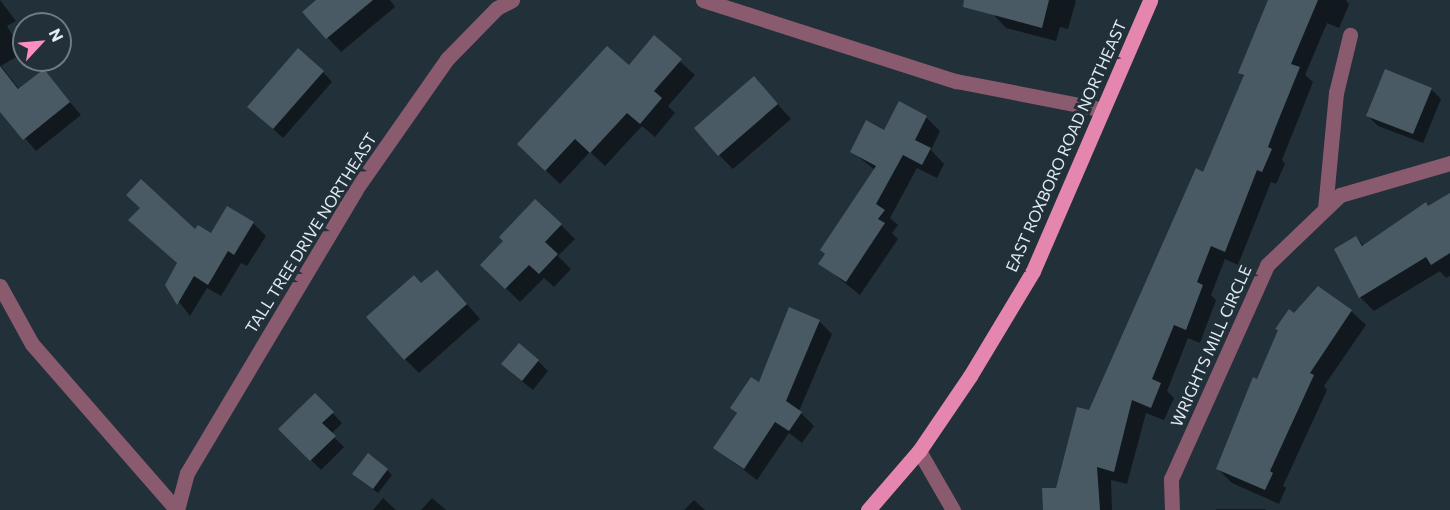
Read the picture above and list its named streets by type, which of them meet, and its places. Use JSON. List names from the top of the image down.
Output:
{
  "streets": {
    "main road": ["EAST ROXBORO ROAD NORTHEAST"],
    "street": ["TALL TREE DRIVE NORTHEAST", "WRIGHTS MILL CIRCLE"]
  },
  "north": "top right"
}
